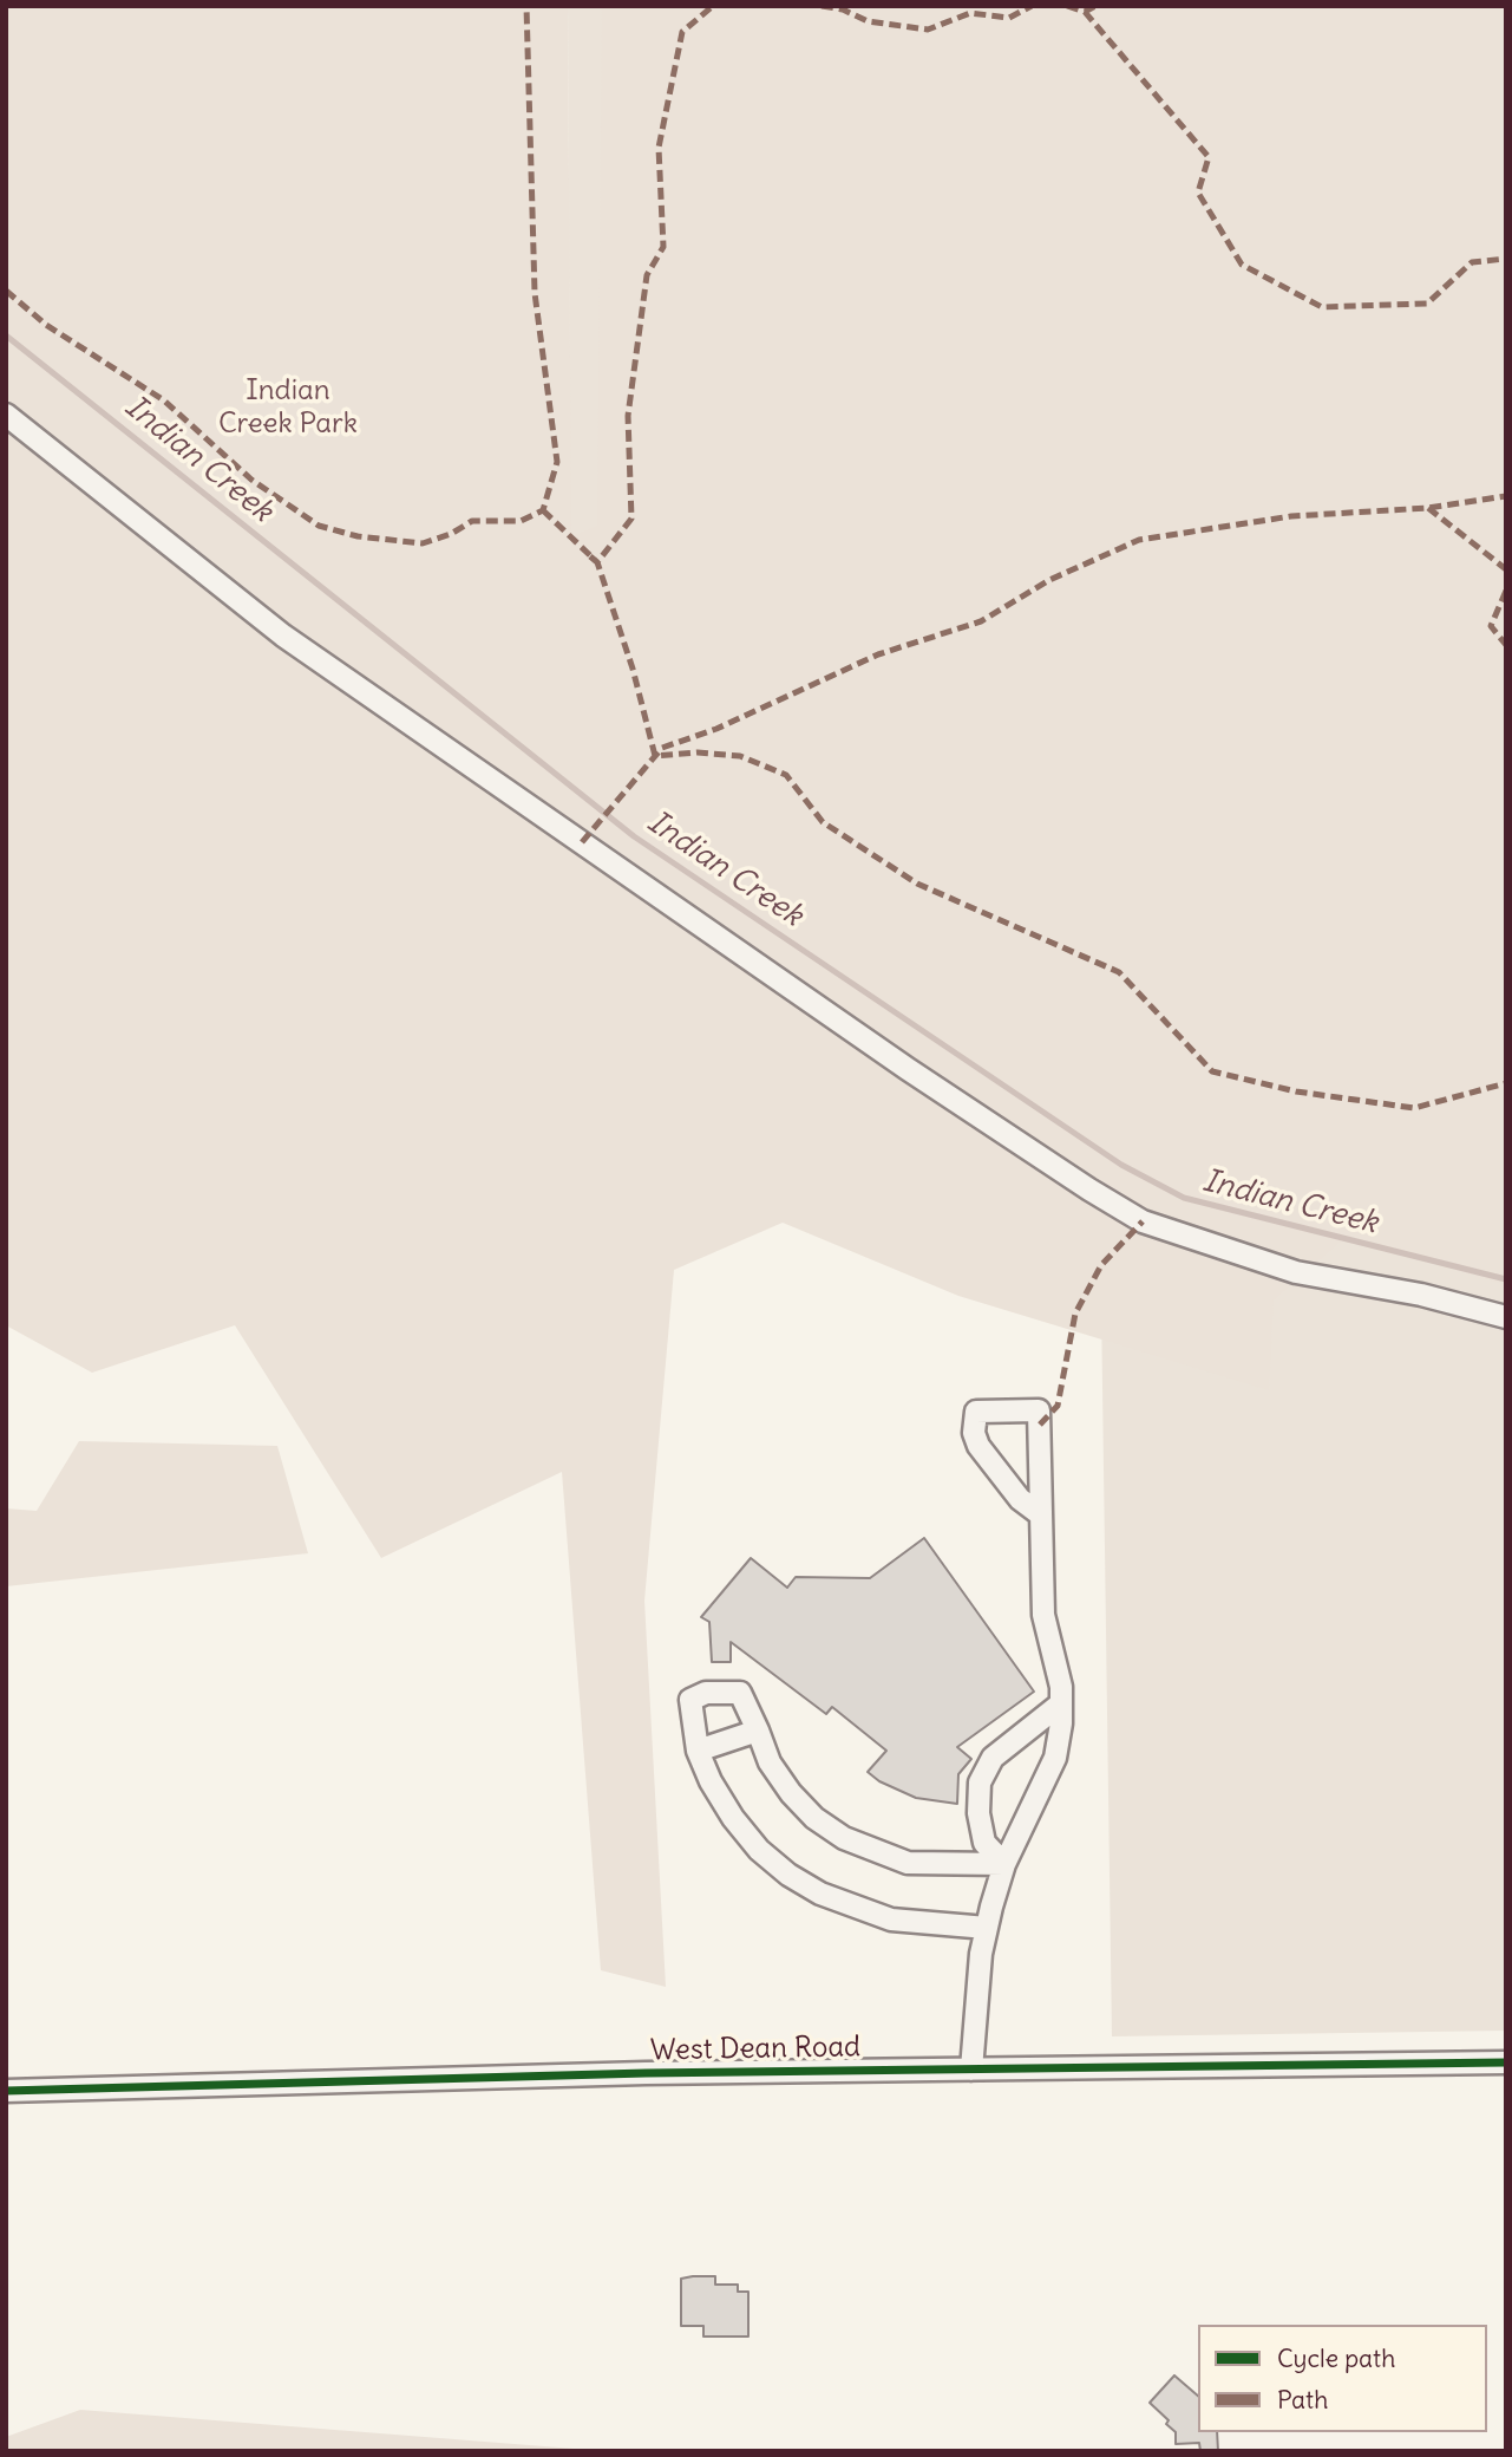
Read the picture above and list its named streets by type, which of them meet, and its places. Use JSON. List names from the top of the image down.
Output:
{
  "streets": {
    "street": ["West Dean Road"]
  },
  "water": ["Indian Creek"],
  "parks": ["Indian Creek Park"],
  "legend": ["Cycle path", "Path"]
}
